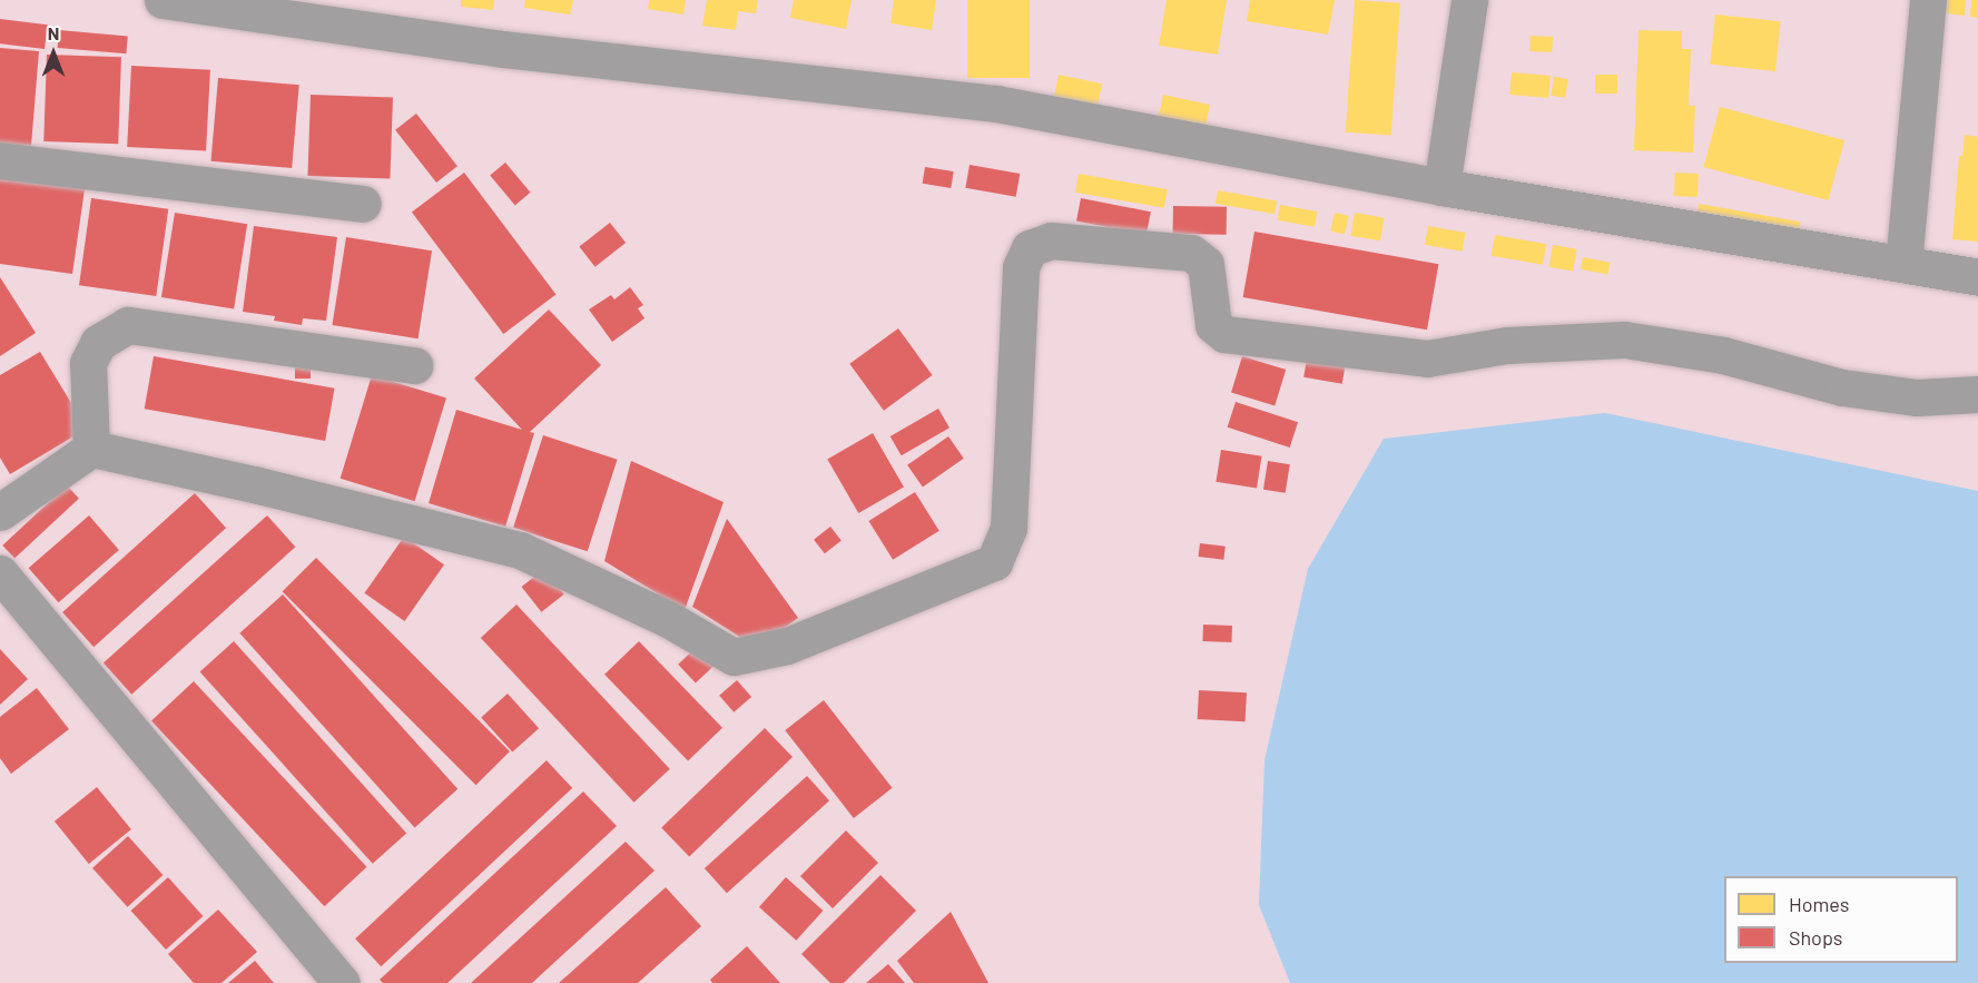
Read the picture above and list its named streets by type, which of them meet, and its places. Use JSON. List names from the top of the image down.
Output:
{
  "legend": ["Homes", "Shops"],
  "north": "top"
}
